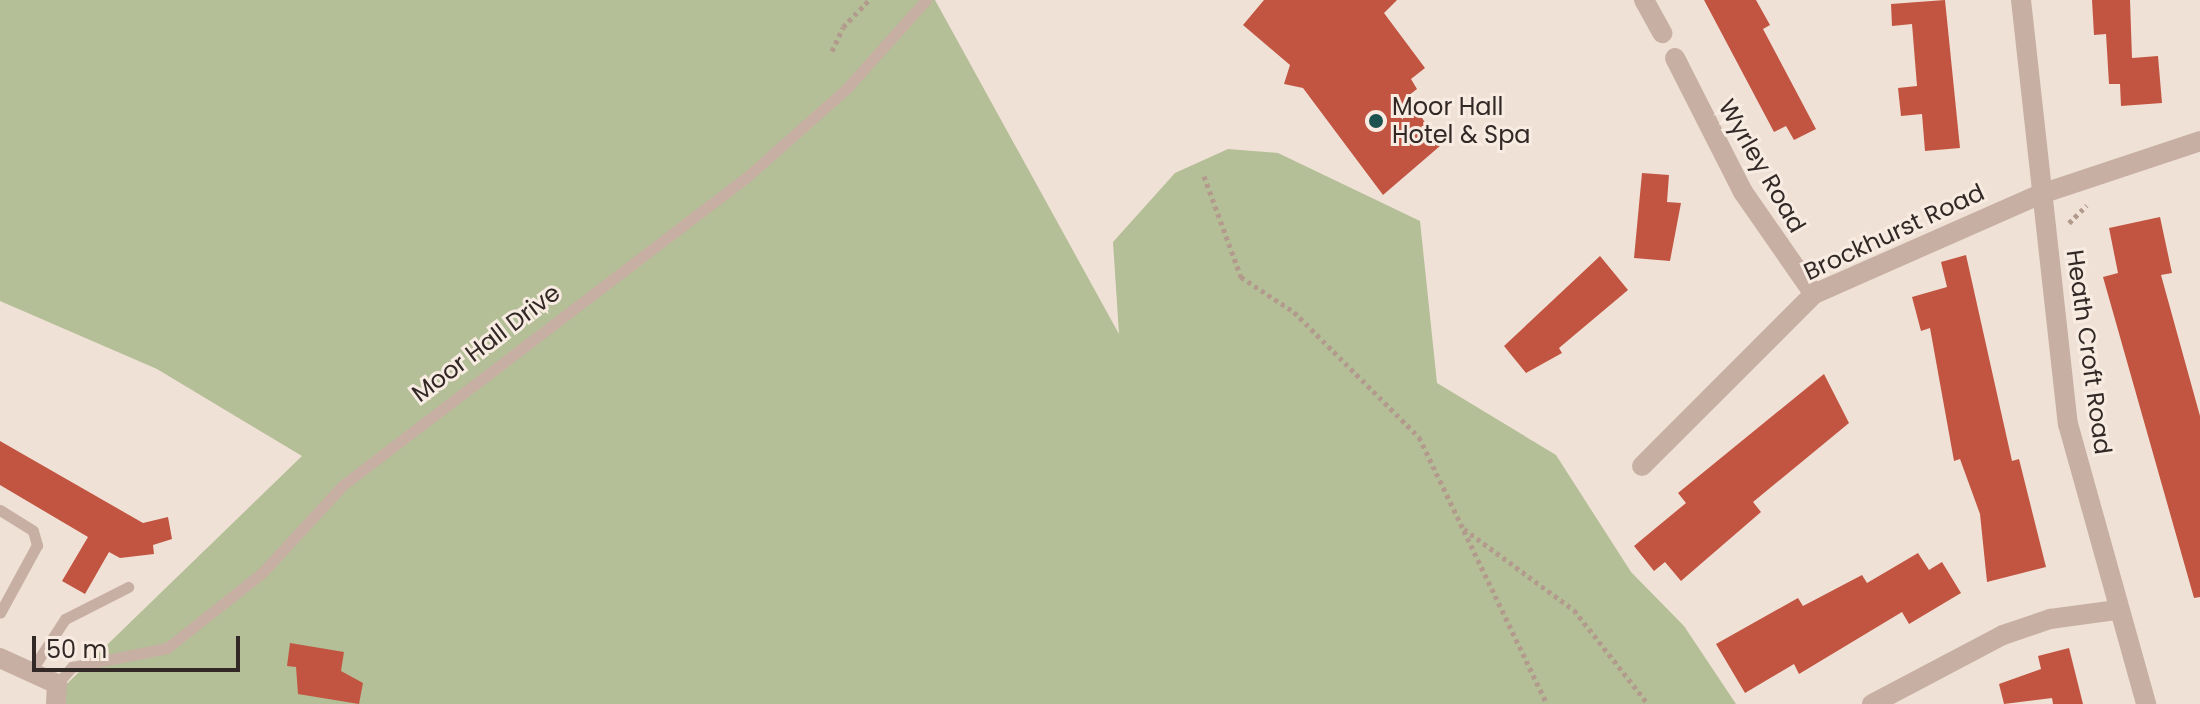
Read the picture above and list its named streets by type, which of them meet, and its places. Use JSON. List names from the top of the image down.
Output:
{
  "streets": {
    "street": [
      "Wyrley Road",
      "Brockhurst Road",
      "Moor Hall Drive",
      "Heath Croft Road"
    ]
  },
  "crossings": [
    ["Wyrley Road", "Brockhurst Road"],
    ["Brockhurst Road", "Heath Croft Road"]
  ],
  "places": ["Moor Hall Hotel & Spa"],
  "scale_bar": "50 m"
}
